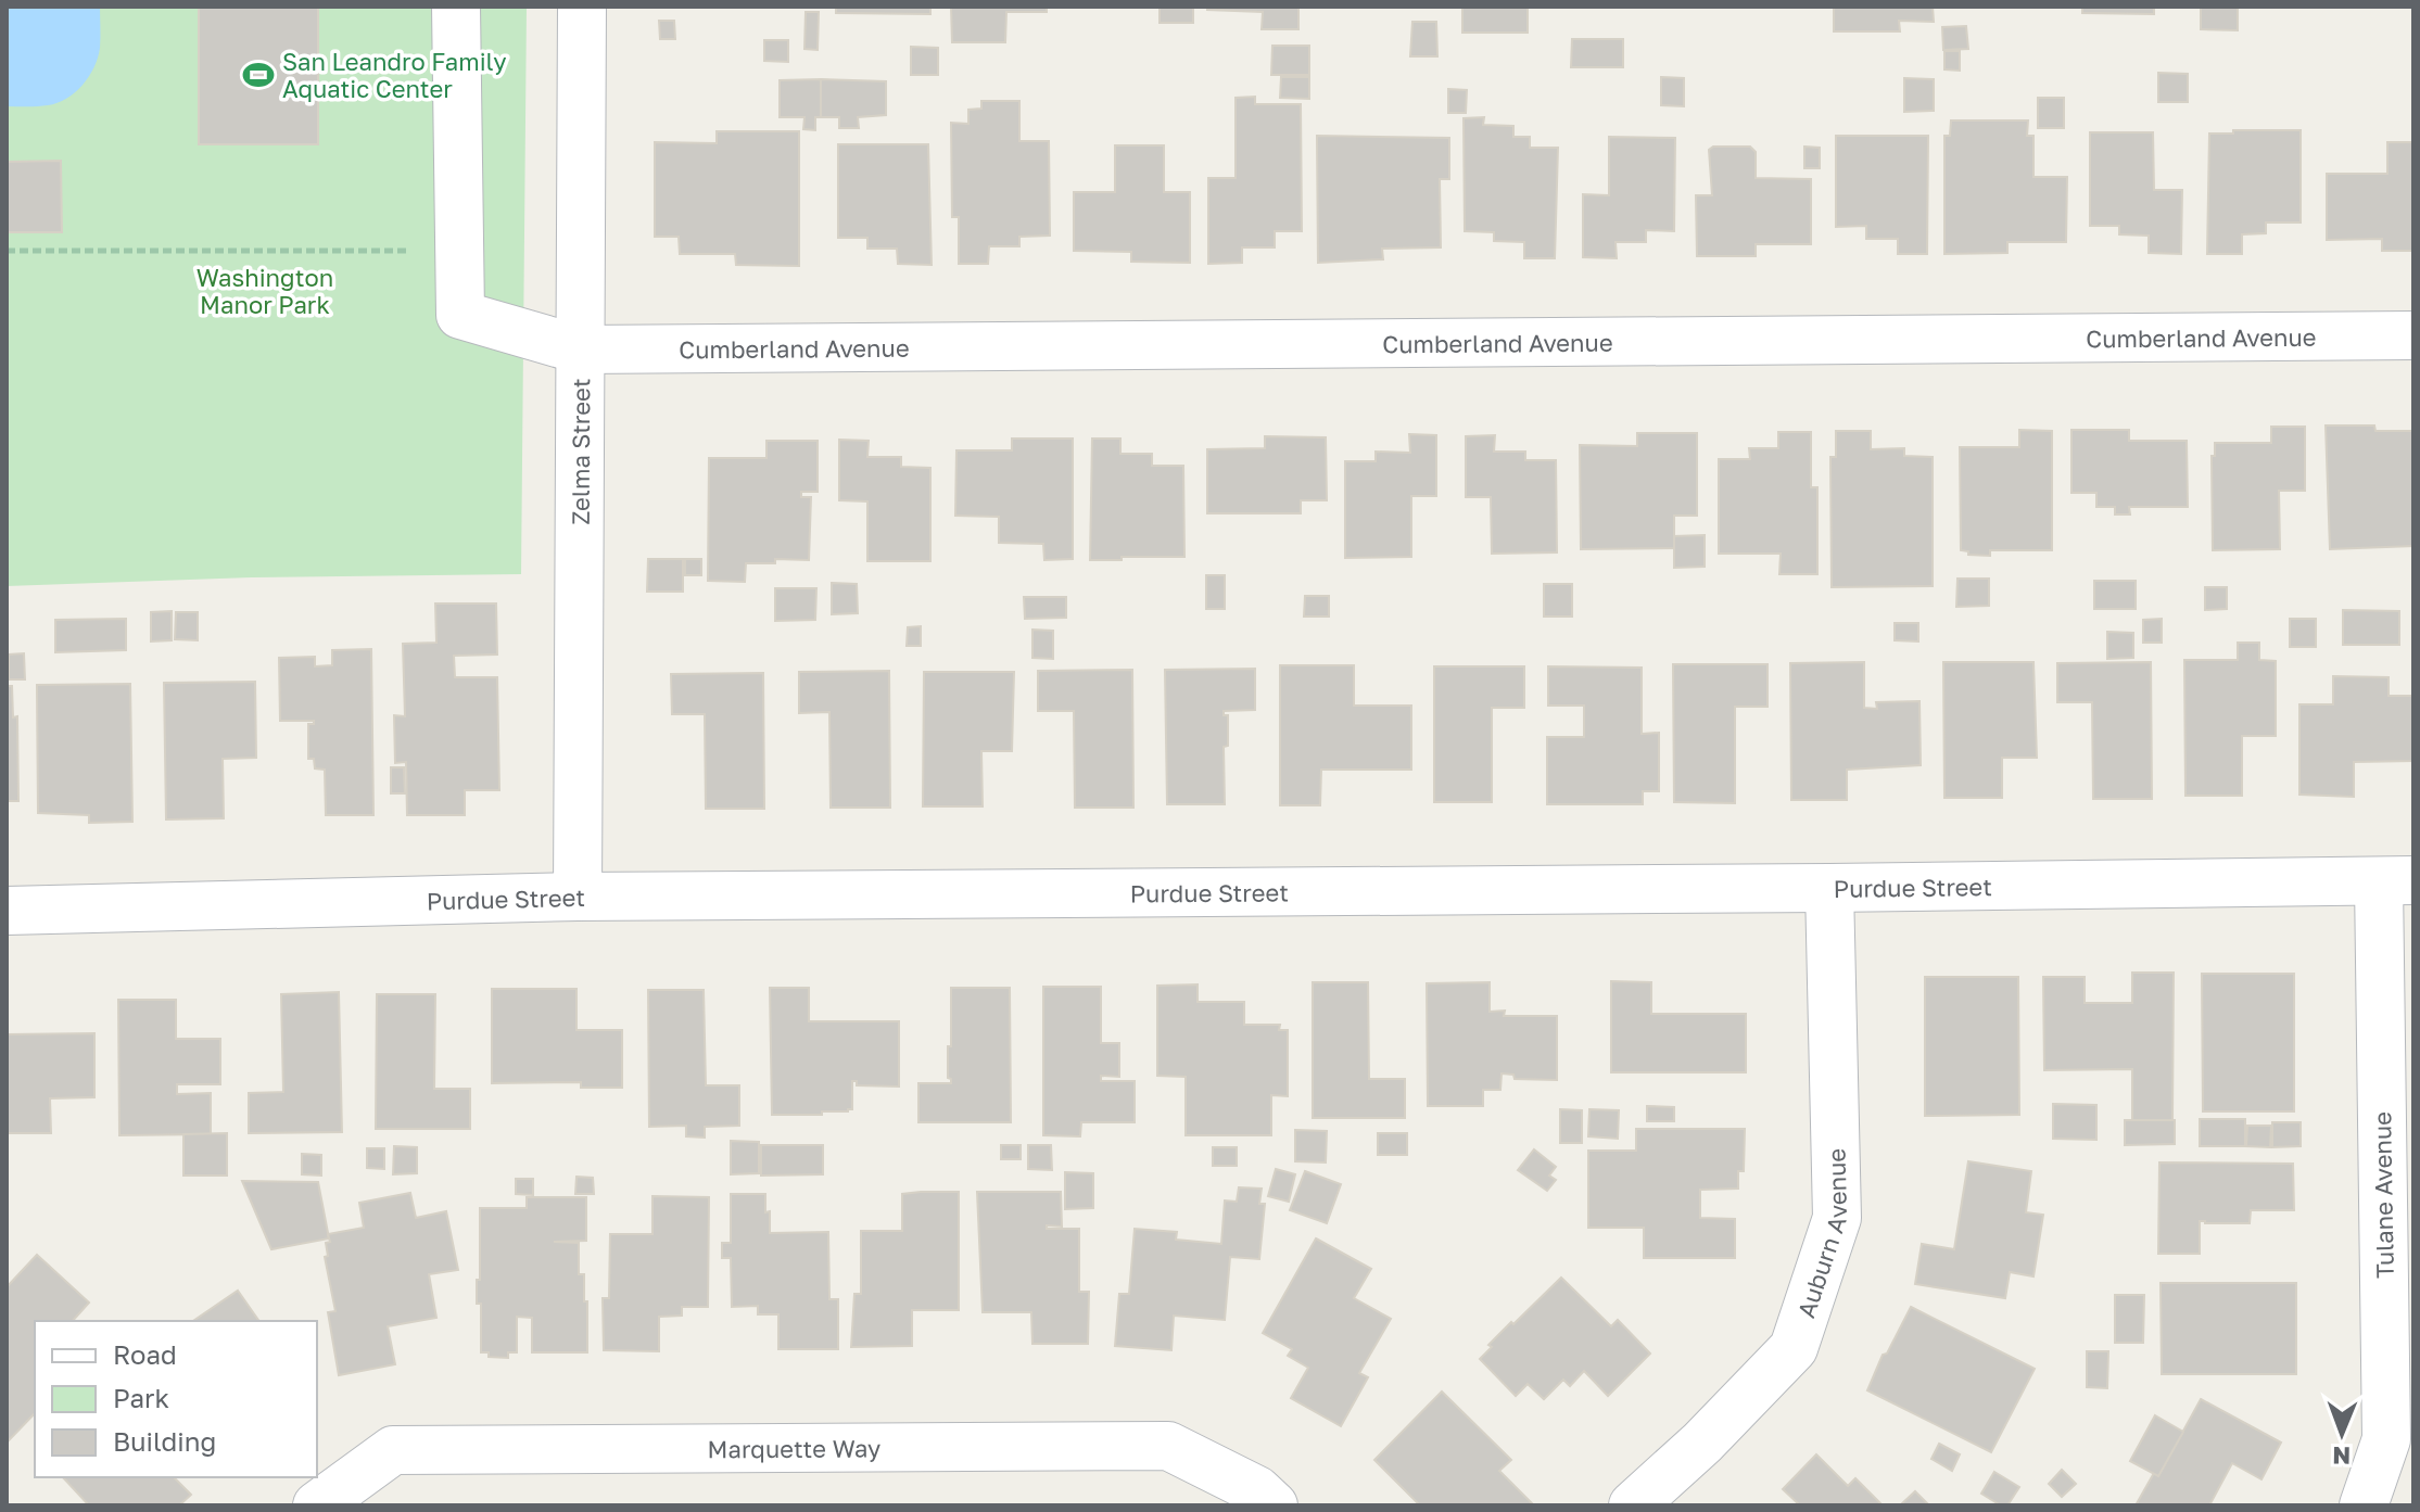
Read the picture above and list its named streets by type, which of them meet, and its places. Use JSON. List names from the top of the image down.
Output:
{
  "streets": {
    "street": [
      "Cumberland Avenue",
      "Zelma Street",
      "Purdue Street",
      "Tulane Avenue",
      "Auburn Avenue",
      "Marquette Way"
    ]
  },
  "crossings": [
    ["Cumberland Avenue", "Zelma Street"],
    ["Zelma Street", "Purdue Street"],
    ["Purdue Street", "Tulane Avenue"],
    ["Purdue Street", "Auburn Avenue"]
  ],
  "parks": ["Washington Manor Park"],
  "places": {
    "sports": ["San Leandro Family Aquatic Center"]
  },
  "legend": ["Road", "Park", "Building"],
  "north": "bottom"
}
